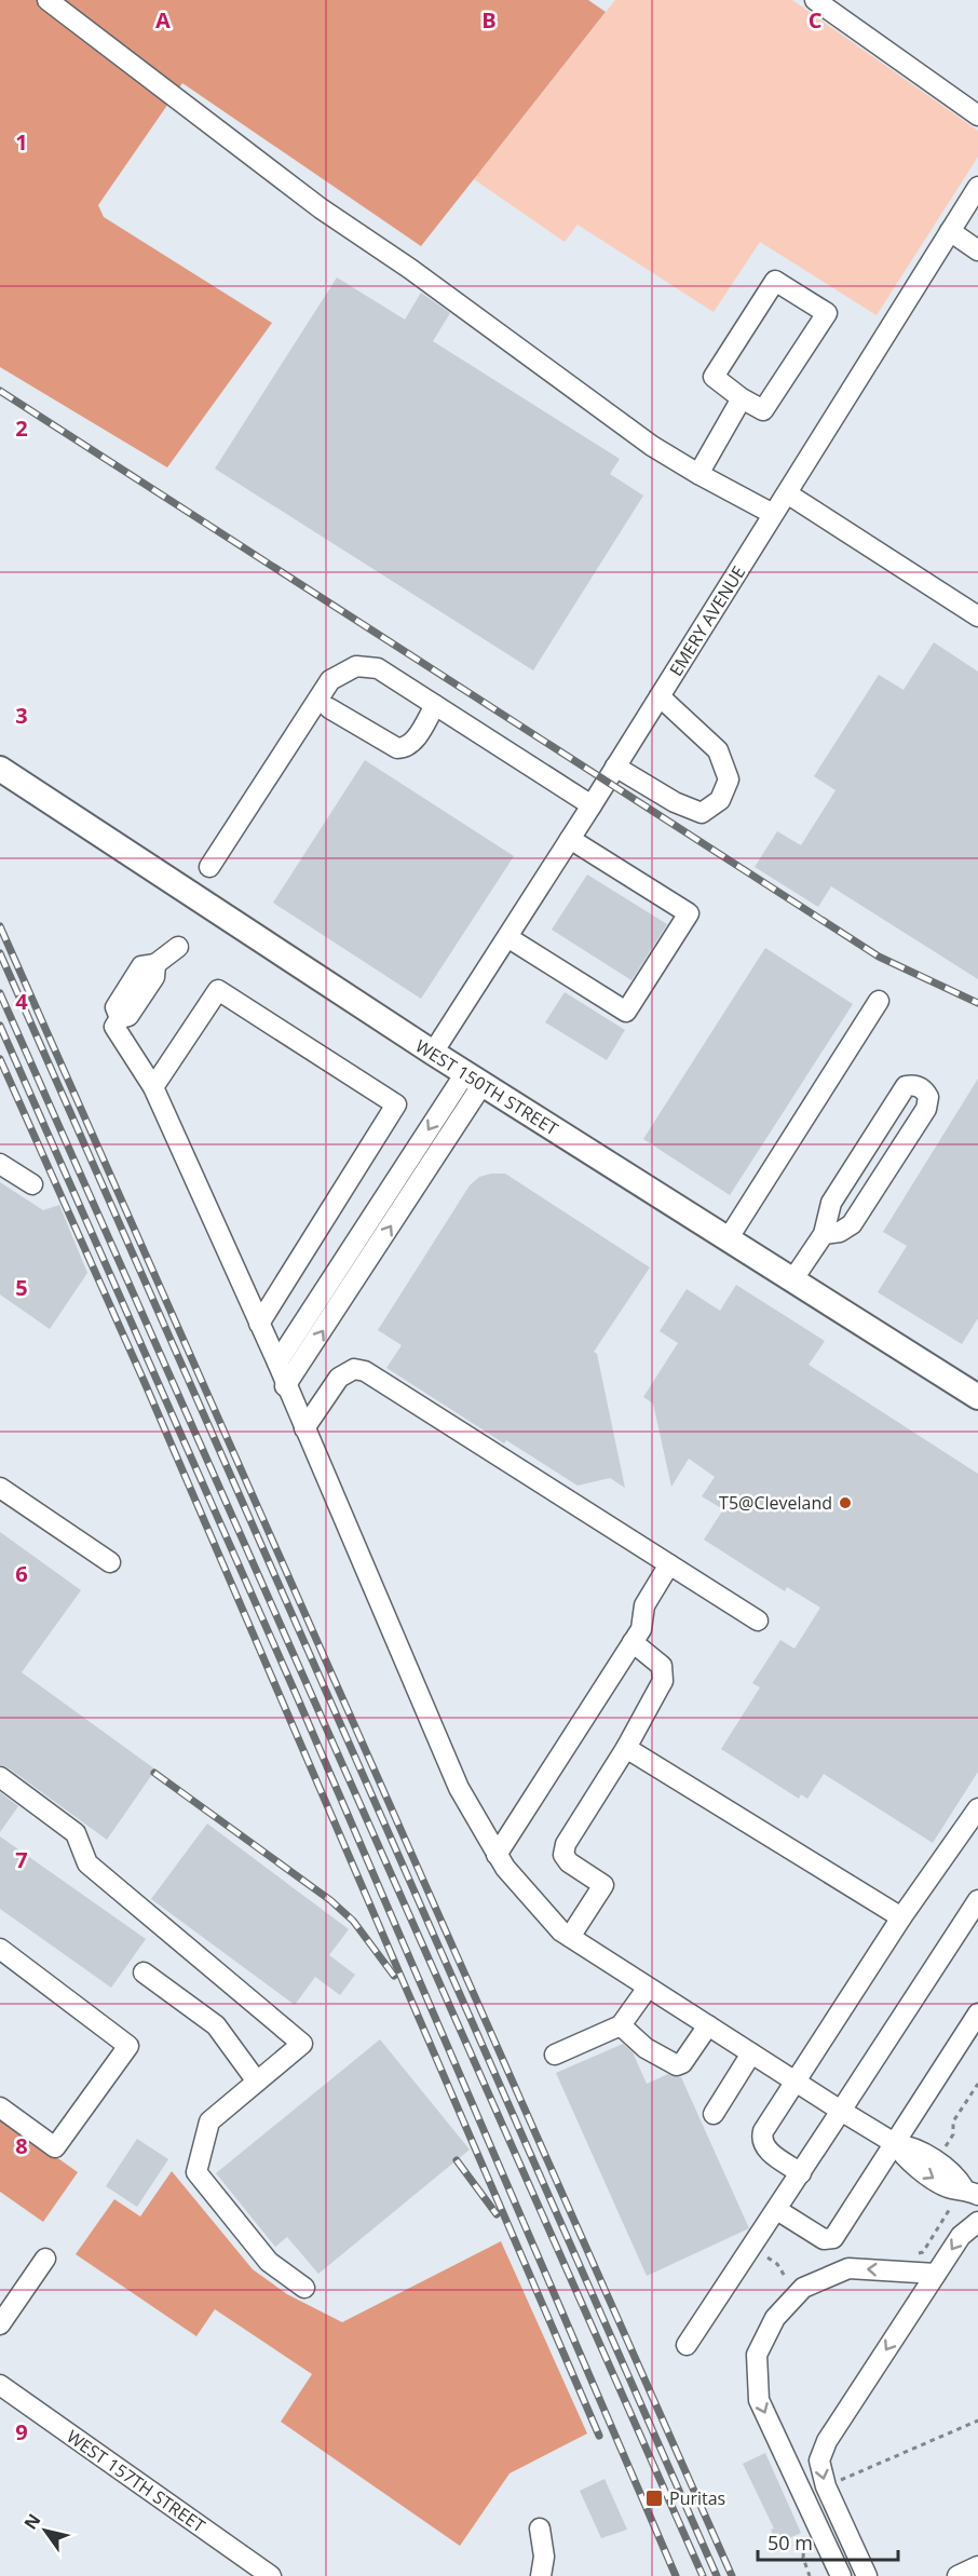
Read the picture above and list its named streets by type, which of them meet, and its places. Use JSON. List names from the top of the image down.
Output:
{
  "streets": {
    "main road": ["WEST 150TH STREET"],
    "street": ["EMERY AVENUE", "WEST 157TH STREET"]
  },
  "crossings": [
    ["EMERY AVENUE", "WEST 150TH STREET"]
  ],
  "places": {
    "other": ["T5@Cleveland"],
    "transit": ["Puritas"]
  },
  "scale_bar": "50 m",
  "north": "top left",
  "grid": {
    "columns": ["A", "B", "C"],
    "rows": [
      "1",
      "2",
      "3",
      "4",
      "5",
      "6",
      "7",
      "8",
      "9"
    ]
  }
}
